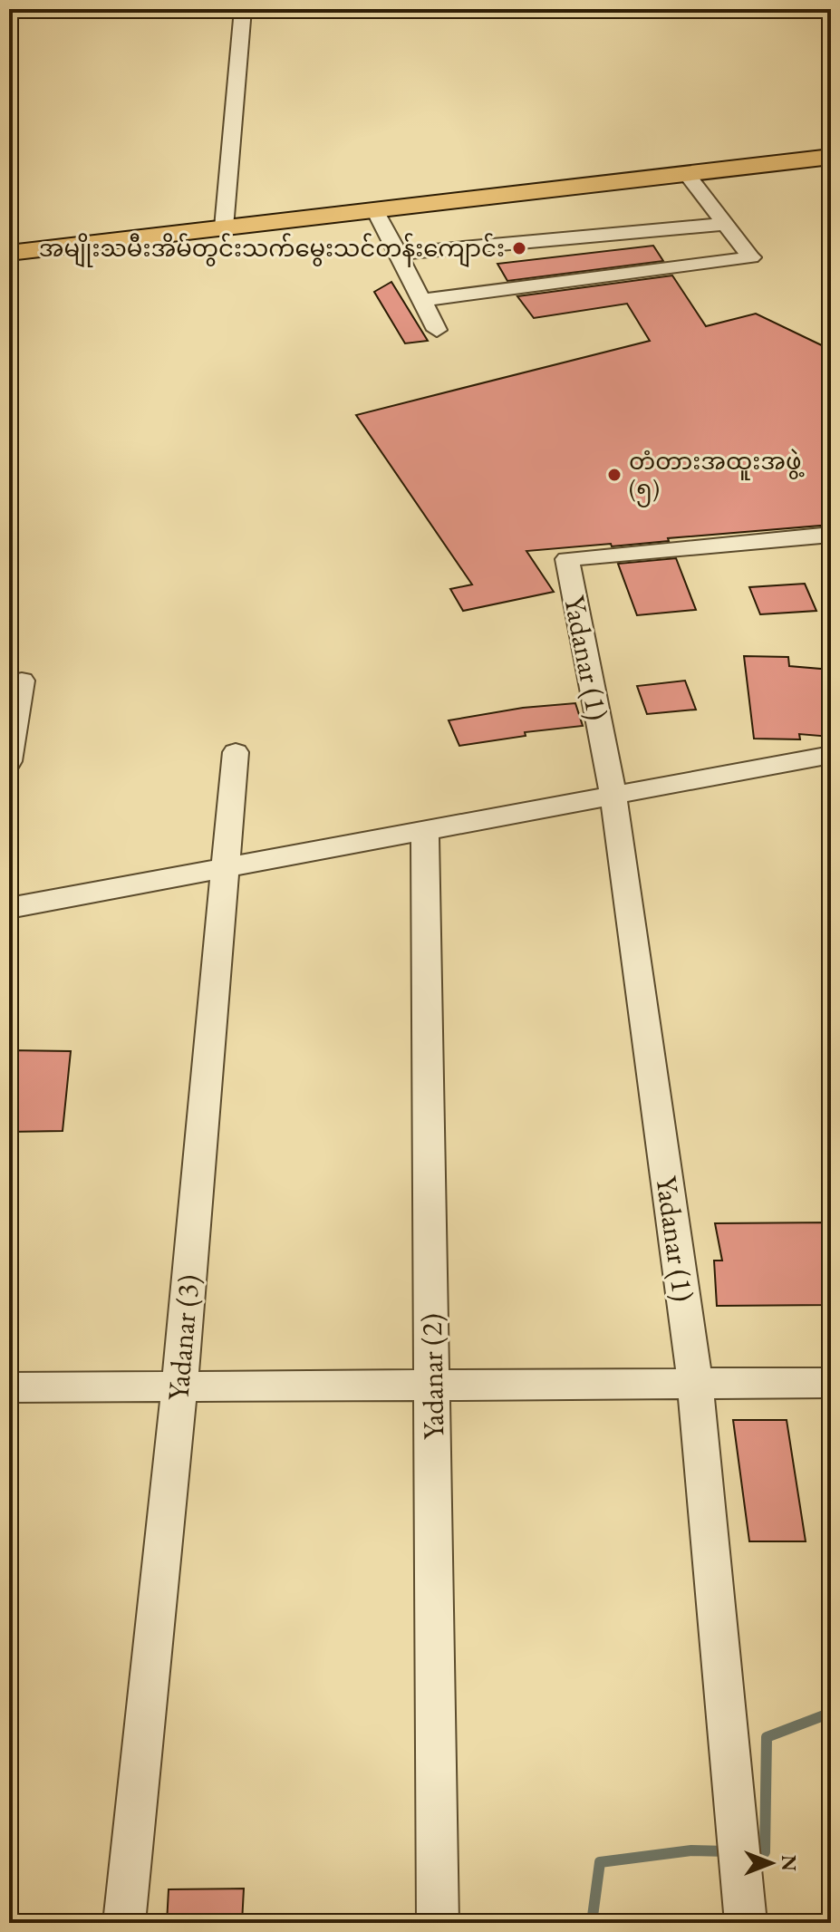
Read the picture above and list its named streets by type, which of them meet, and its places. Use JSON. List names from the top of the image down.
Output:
{
  "streets": {
    "street": ["Yadanar (1)", "Yadanar (3)", "Yadanar (2)"]
  },
  "places": ["အမျိုးသမီးအိမ်တွင်းသက်မွေးသင်တန်းကျောင်း", "တံတားအထူးအဖွဲ့ (၅)"],
  "north": "right"
}
